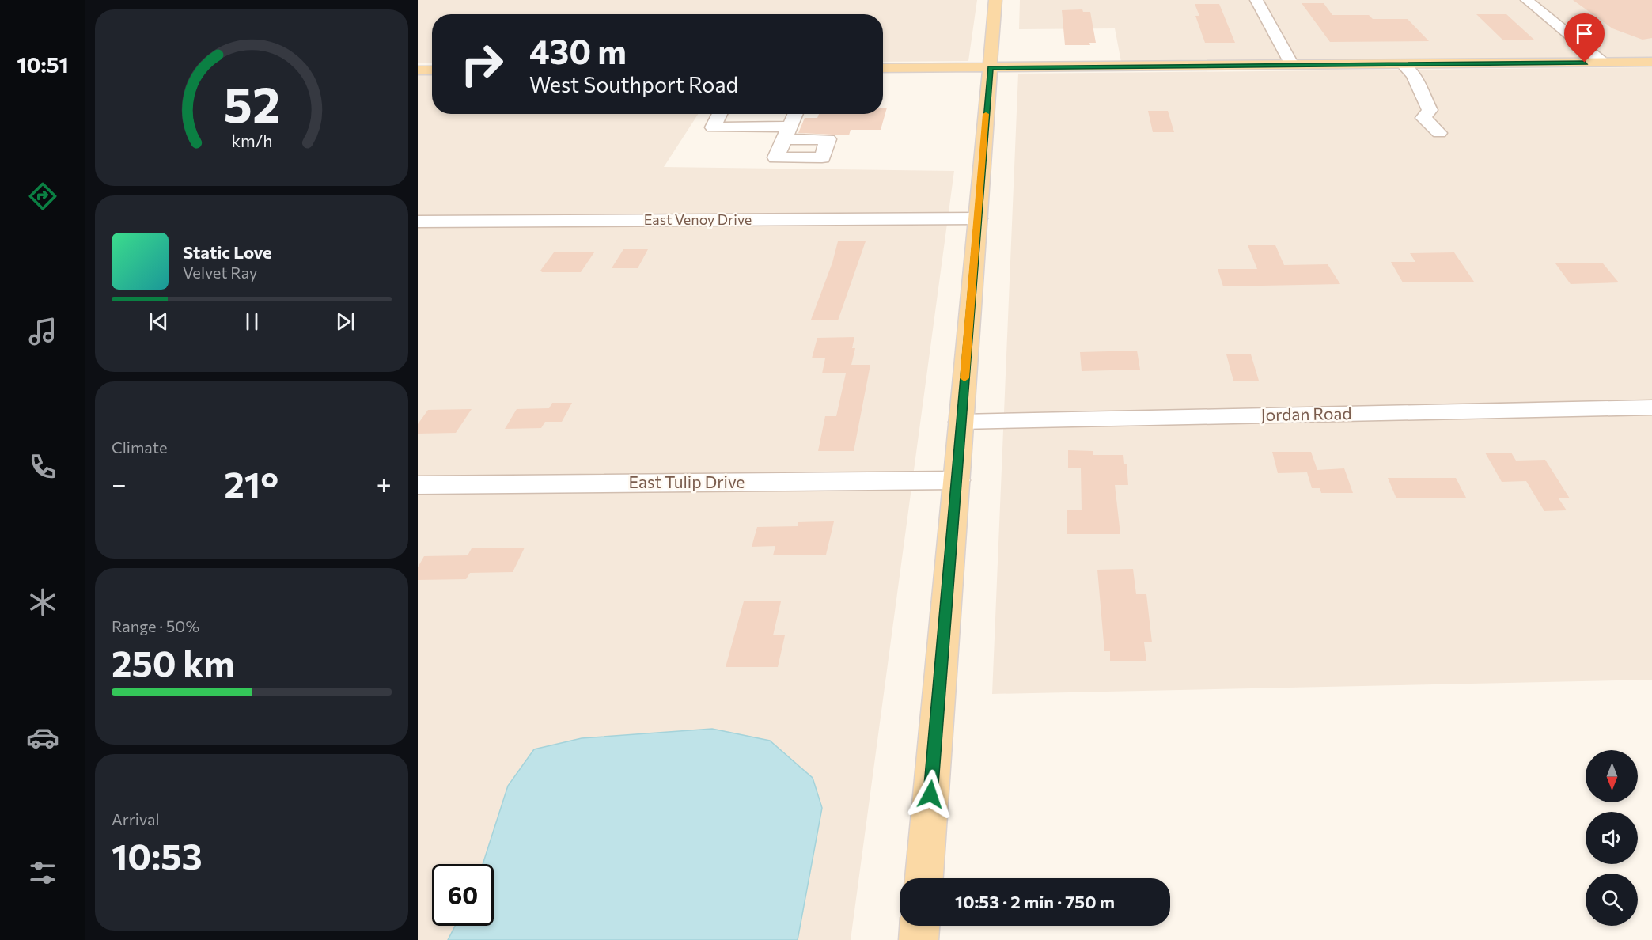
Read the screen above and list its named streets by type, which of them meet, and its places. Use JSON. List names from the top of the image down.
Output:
{
  "streets": {
    "street": ["East Venoy Drive", "Jordan Road", "East Tulip Drive"]
  },
  "north": "bottom",
  "page": {
    "tabs": "10:51",
    "turn": ["430 m", "West Southport Road"],
    "song": ["Static Love", "Velvet Ray"],
    "tile": [
      "Climate",
      ["Range · 50%", "250 km"],
      ["Arrival", "10:53"]
    ],
    "heat": ["−", "21°", "+"],
    "limit": "60",
    "trip": "10:53 · 2 min · 750 m",
    "gauge": ["52", "km/h"]
  }
}
